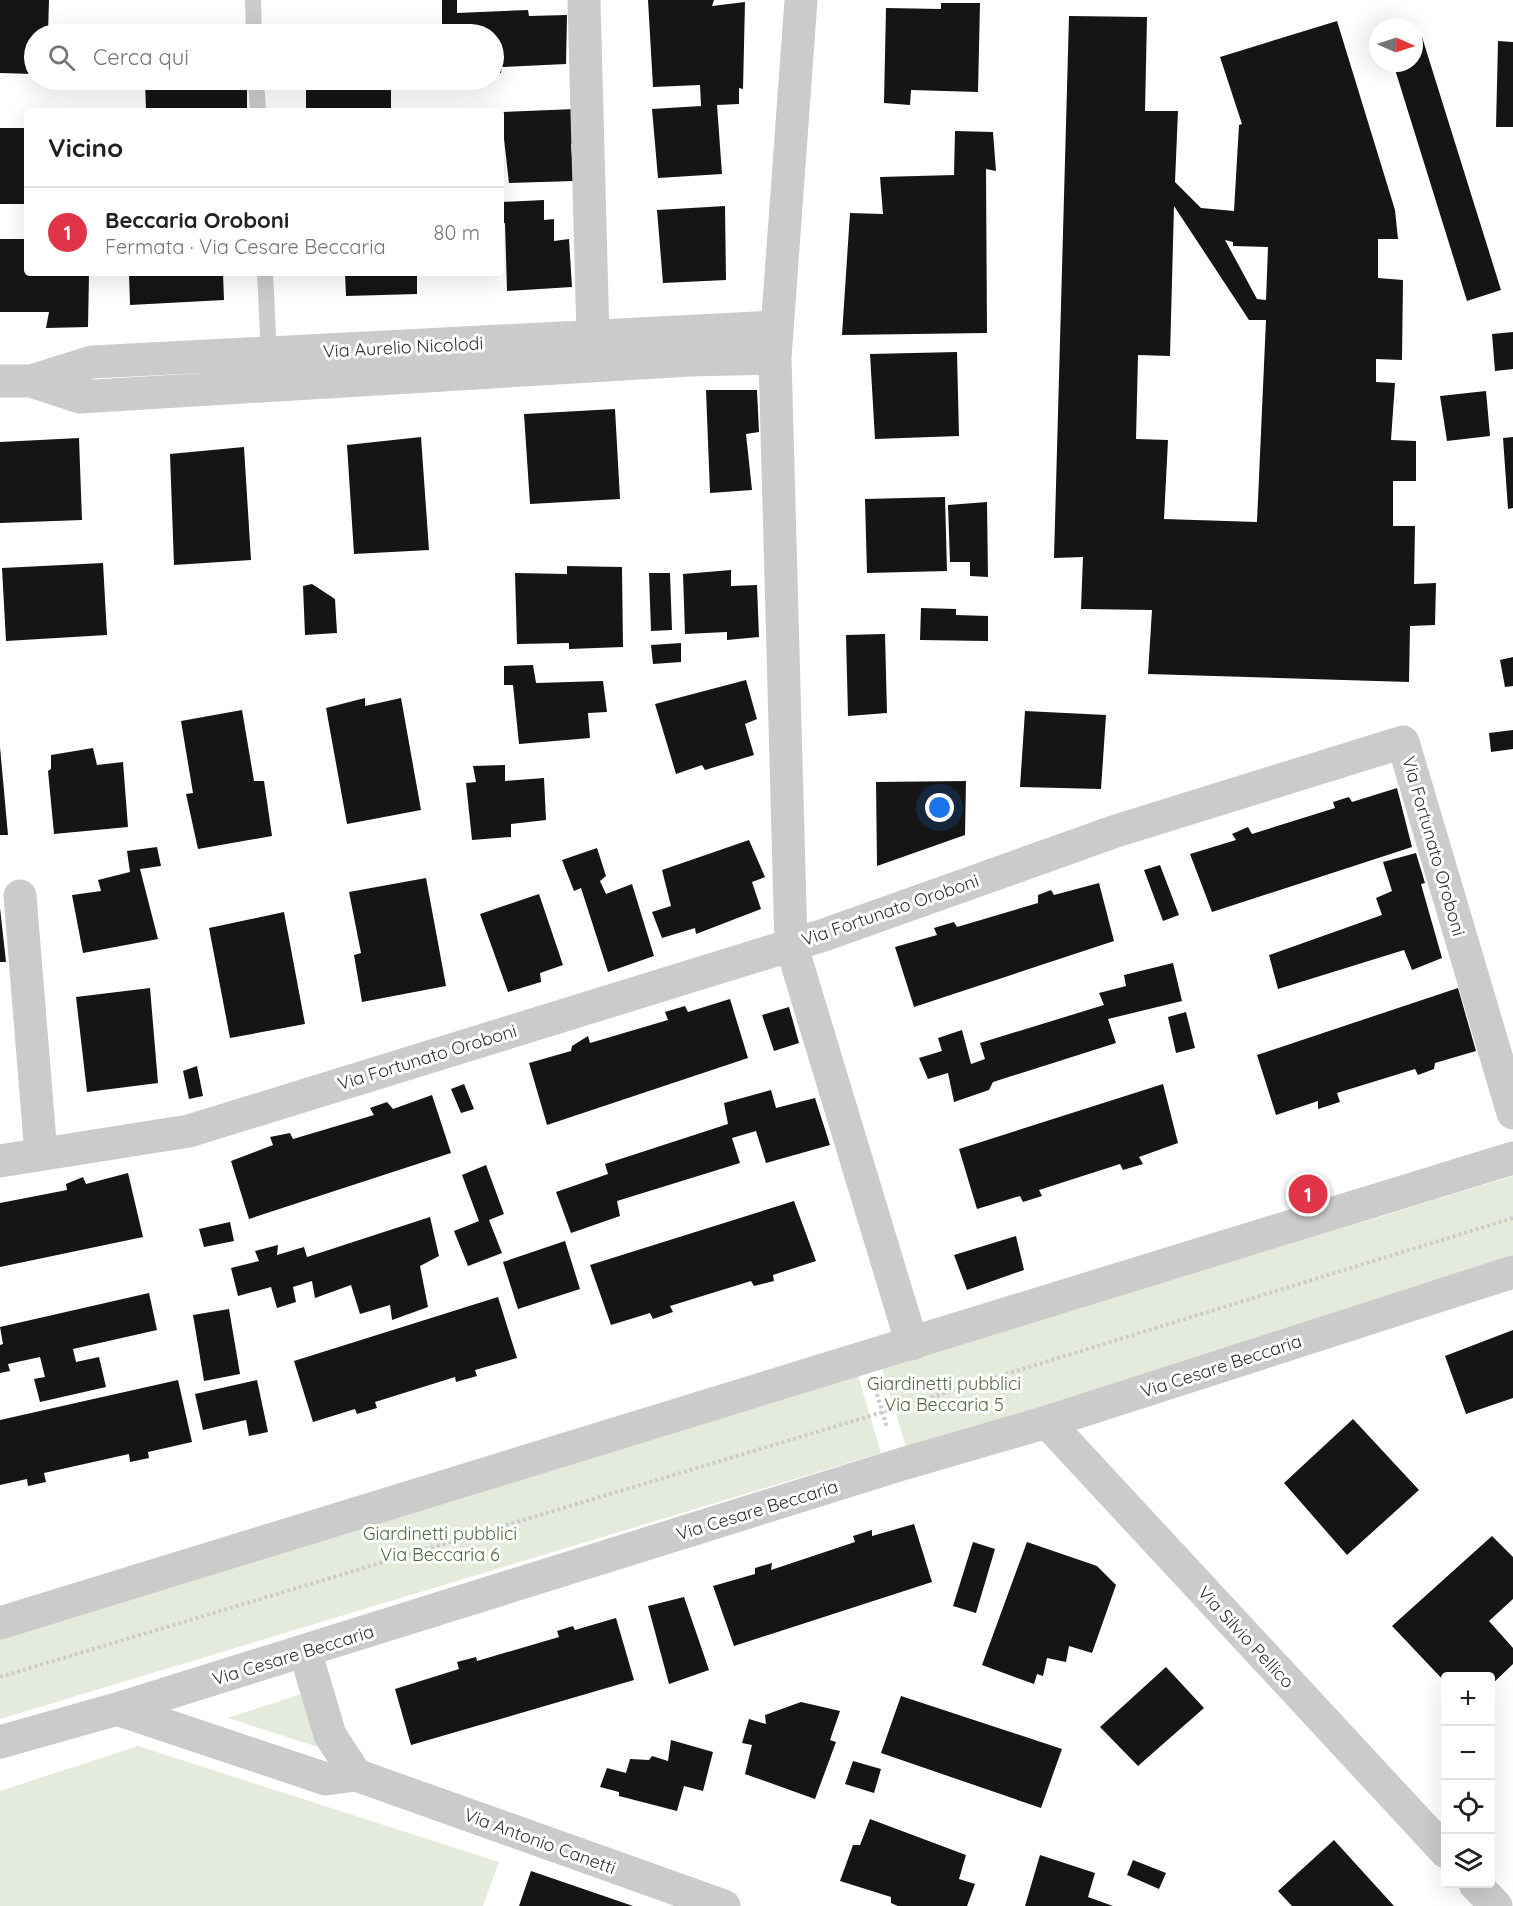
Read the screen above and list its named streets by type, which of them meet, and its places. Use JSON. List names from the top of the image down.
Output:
{
  "streets": {
    "street": [
      "Via Aurelio Nicolodi",
      "Via Fortunato Oroboni",
      "Via Cesare Beccaria",
      "Via Silvio Pellico",
      "Via Antonio Canetti"
    ]
  },
  "crossings": [
    ["Via Cesare Beccaria", "Via Silvio Pellico"],
    ["Via Cesare Beccaria", "Via Antonio Canetti"]
  ],
  "parks": ["Giardinetti pubblici Via Beccaria 5", "Giardinetti pubblici Via Beccaria 6"],
  "north": "right",
  "page": {
    "search": "Cerca qui",
    "heading": "Vicino",
    "list": [
      {
        "mark": "1",
        "name": "Beccaria Oroboni",
        "note": "Fermata · Via Cesare Beccaria",
        "value": "80 m"
      }
    ],
    "pins": "1",
    "map_buttons": ["+", "−"]
  }
}
